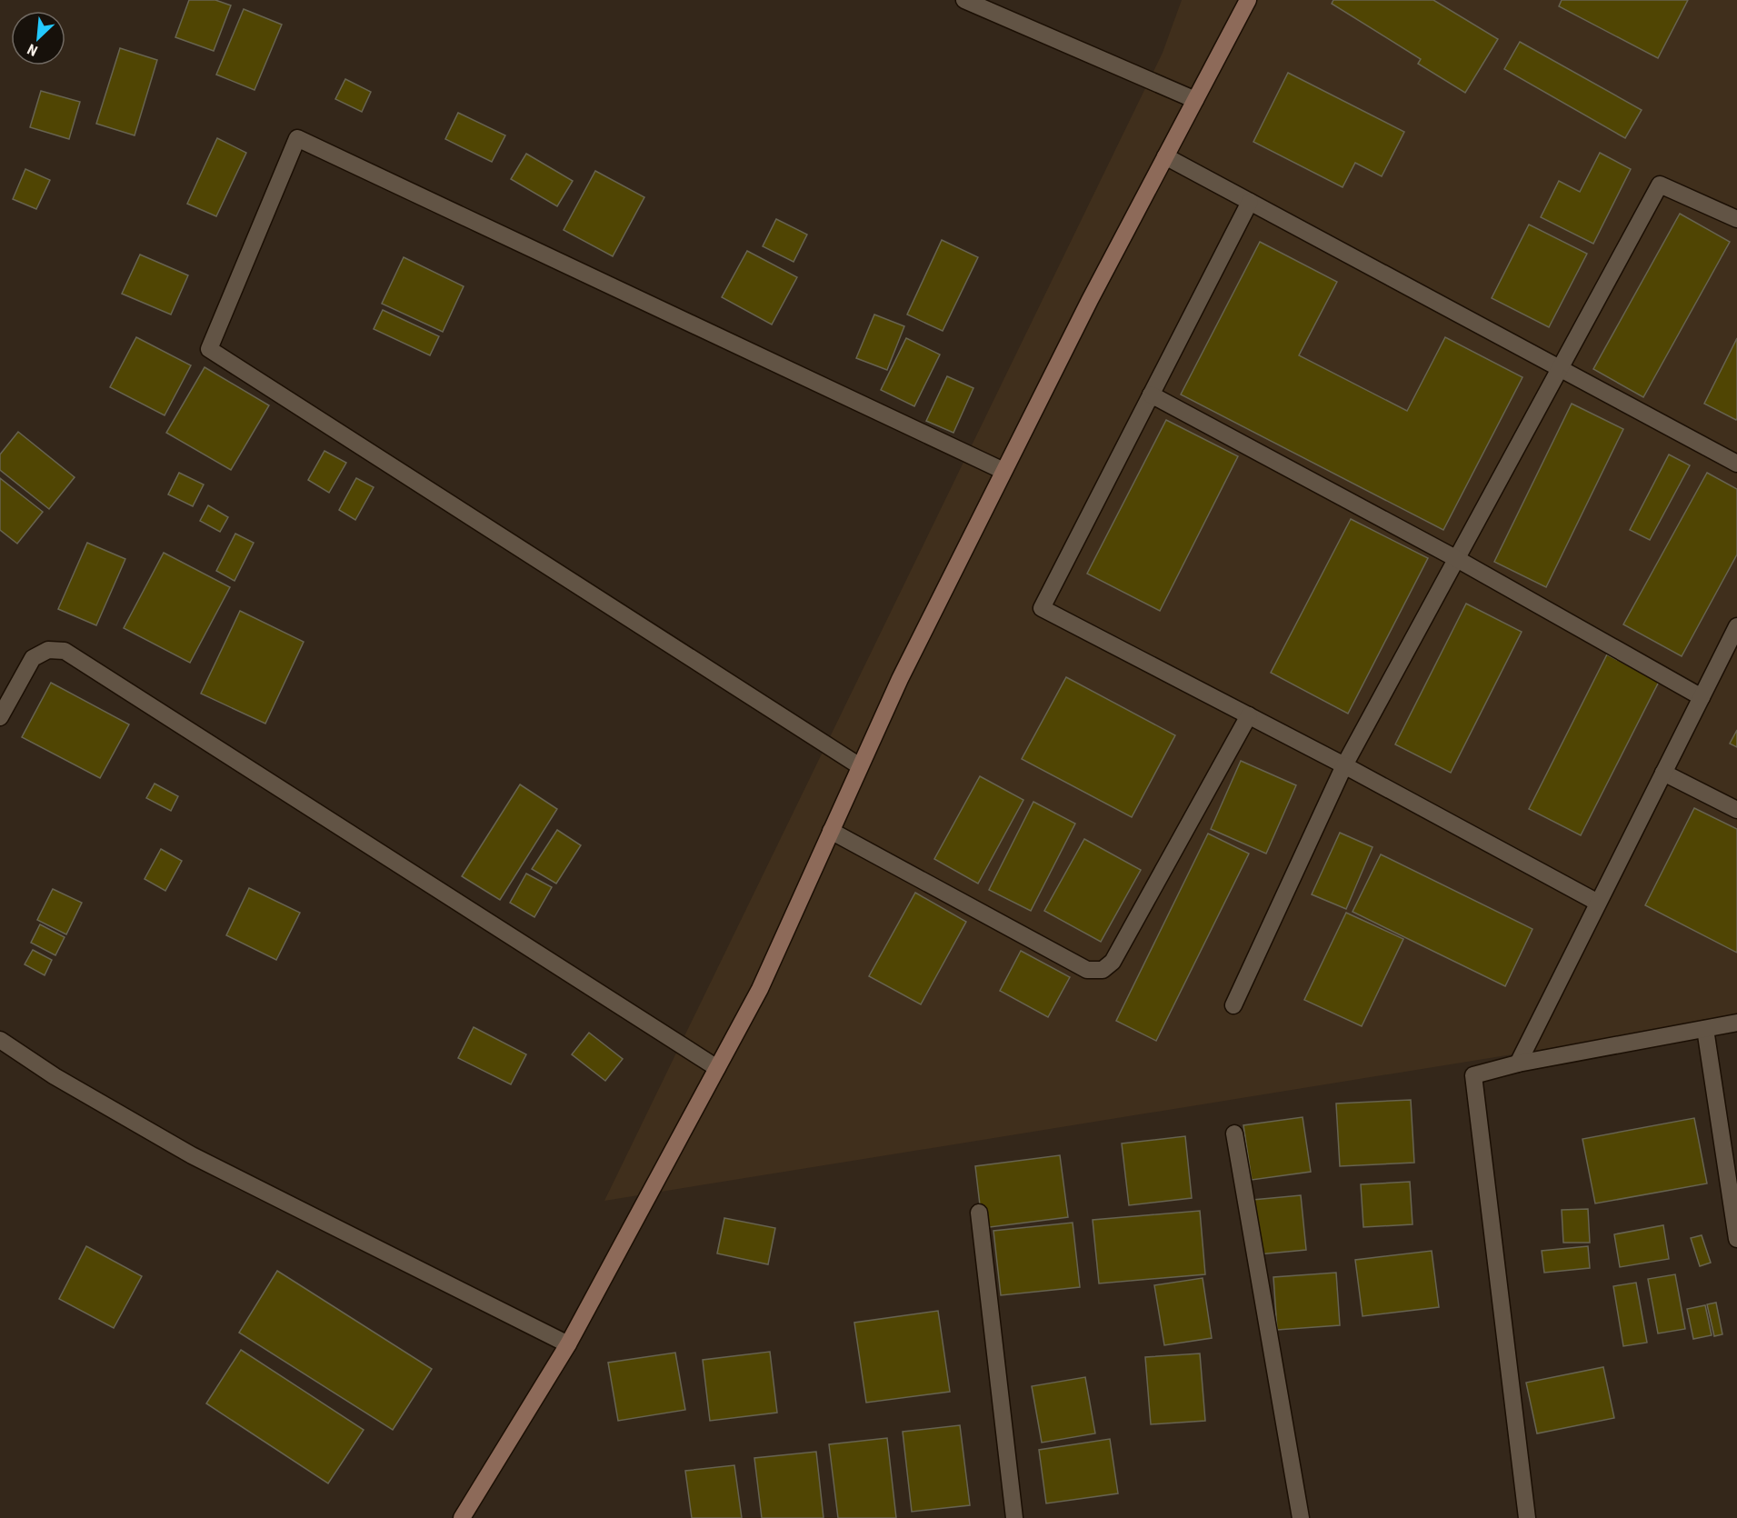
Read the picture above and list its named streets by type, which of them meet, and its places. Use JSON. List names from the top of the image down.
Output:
{
  "north": "bottom left"
}
